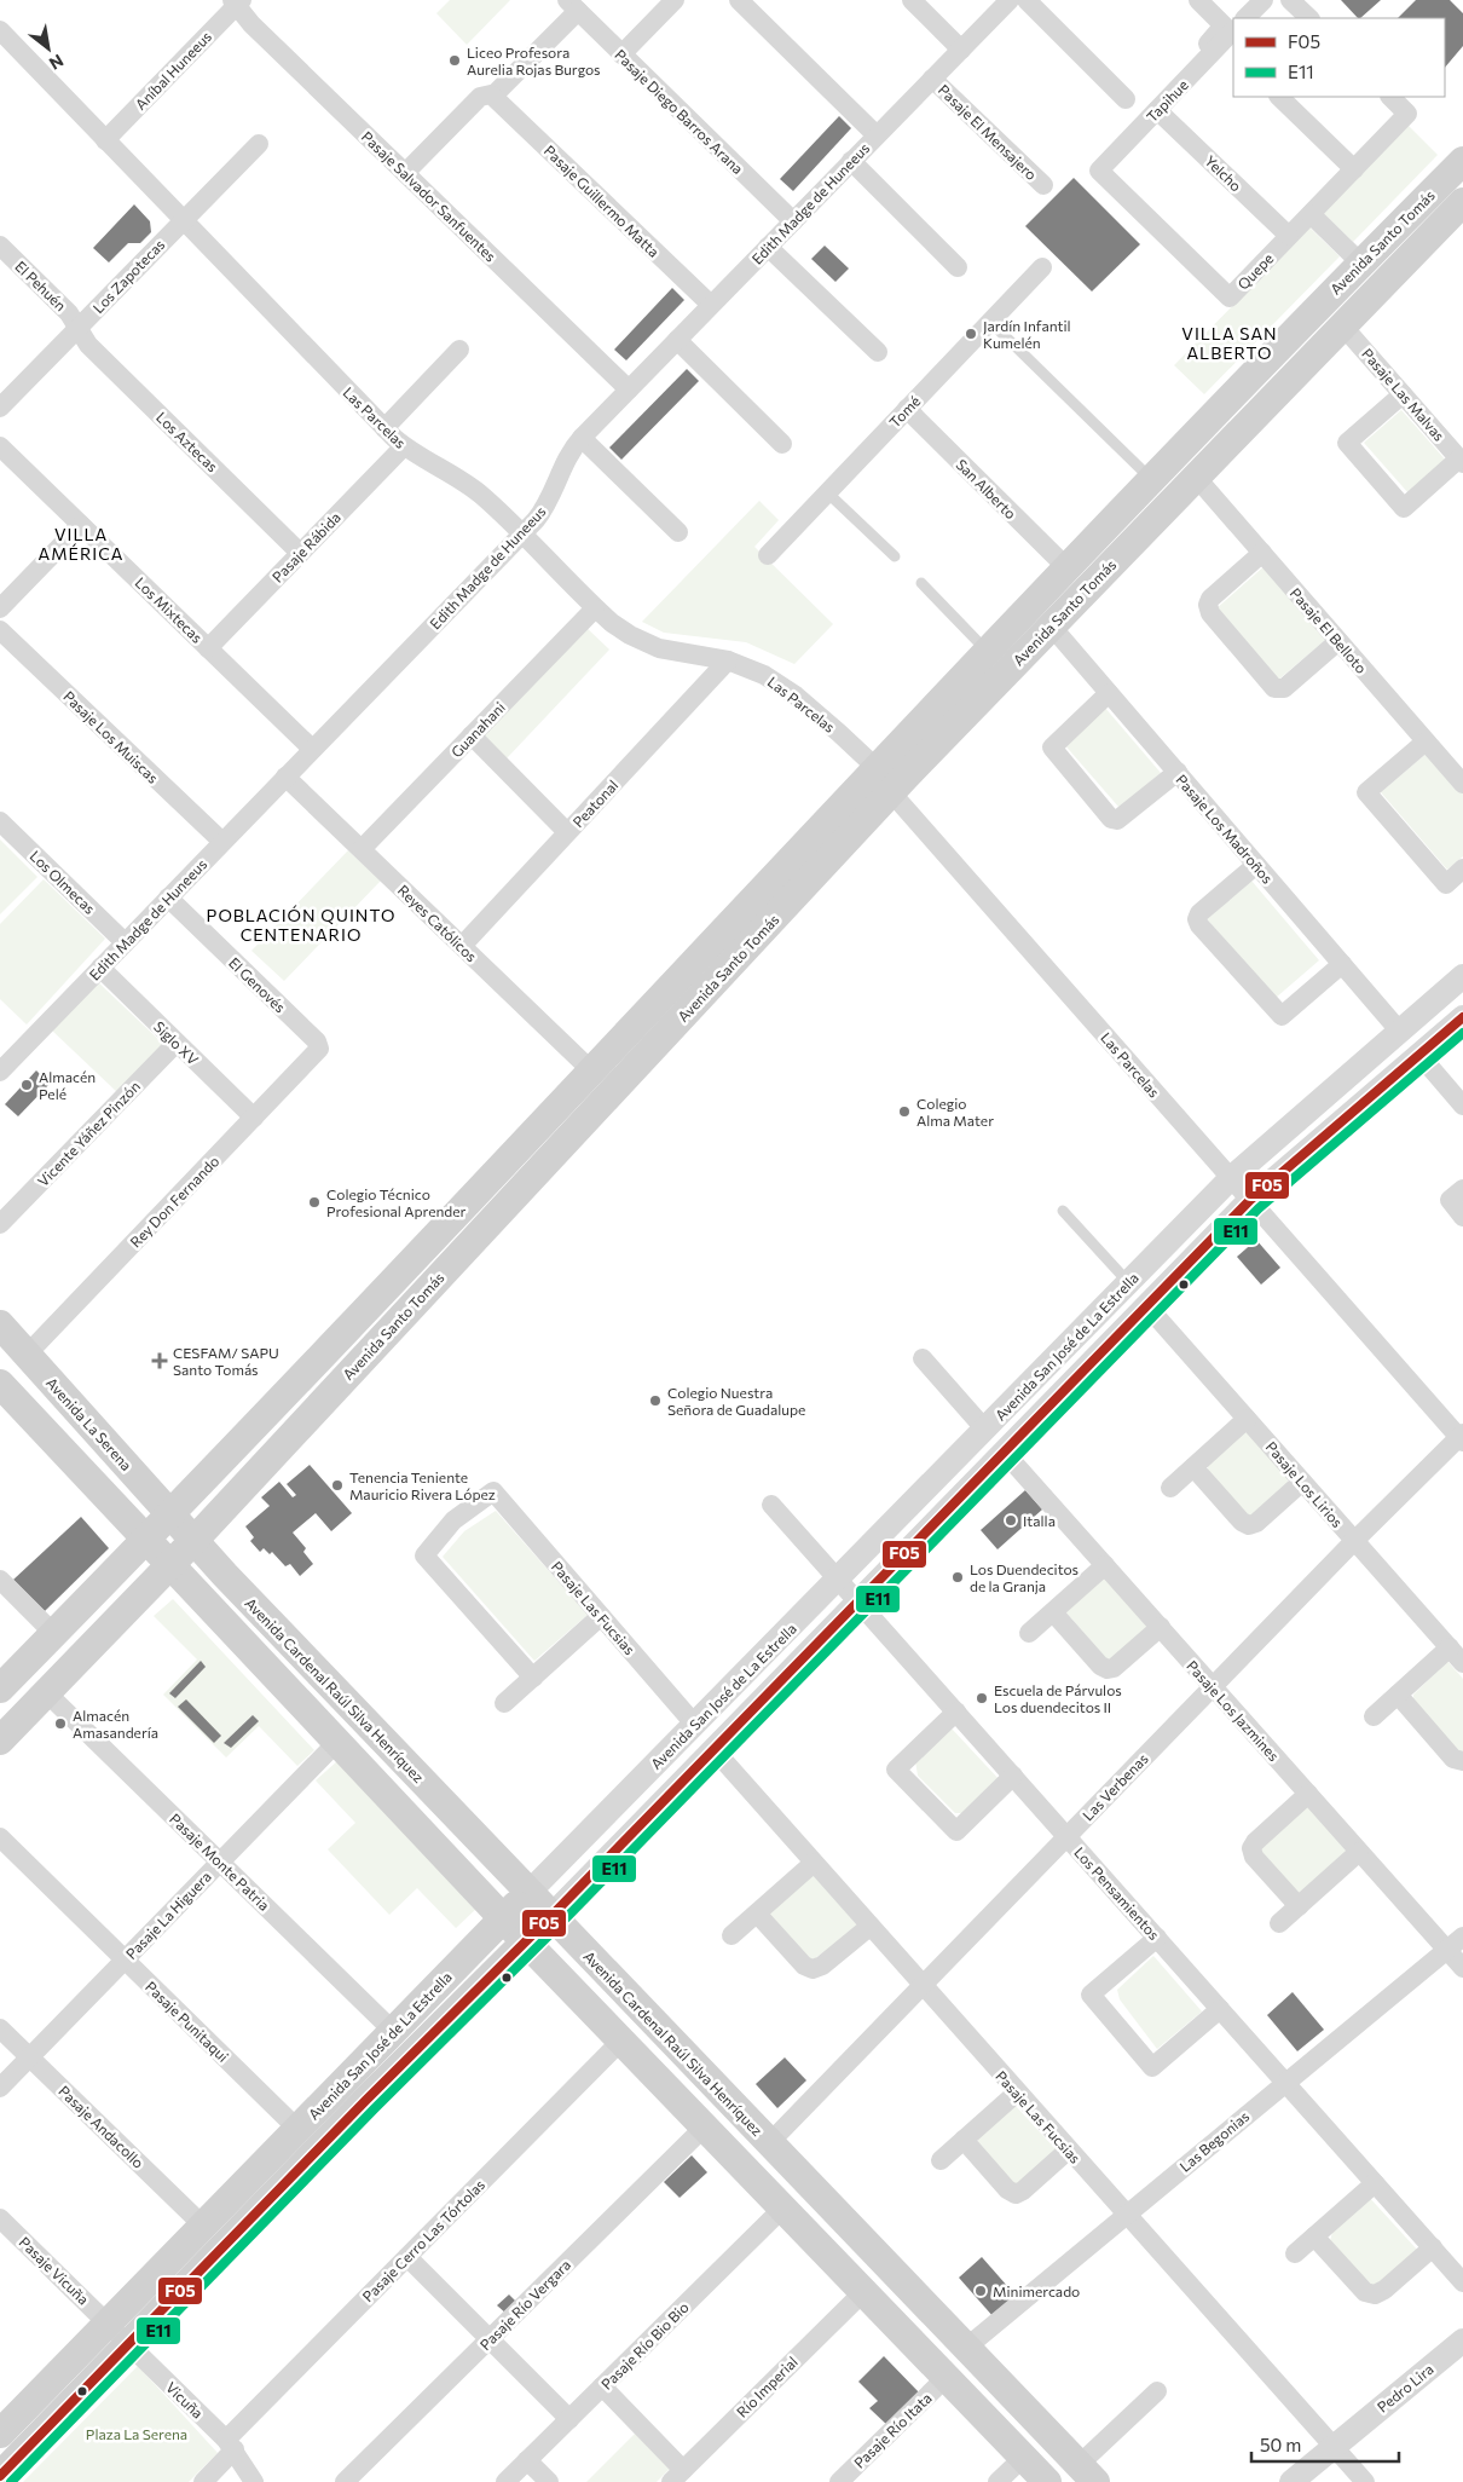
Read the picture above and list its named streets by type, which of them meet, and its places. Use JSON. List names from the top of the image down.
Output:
{
  "streets": {
    "main road": [
      "Avenida Santo Tomás",
      "Avenida San José de La Estrella",
      "Avenida La Serena",
      "Avenida Cardenal Raúl Silva Henríquez"
    ],
    "street": [
      "Aníbal Huneeus",
      "Tapihue",
      "Pasaje Diego Barros Arana",
      "Pasaje El Mensajero",
      "Yelcho",
      "Pasaje Salvador Sanfuentes",
      "Pasaje Guillermo Matta",
      "Edith Madge de Huneeus",
      "Quepe",
      "Los Zapotecas",
      "El Pehuén",
      "Pasaje Las Malvas",
      "Tomé",
      "Las Parcelas",
      "Los Aztecas",
      "San Alberto",
      "Pasaje Rábida",
      "Los Mixtecas",
      "Pasaje El Belloto",
      "Guanahani",
      "Pasaje Los Muiscas",
      "Peatonal",
      "Pasaje Los Madroños",
      "Los Olmecas",
      "Reyes Católicos",
      "El Genovés",
      "Siglo XV",
      "Vicente Yáñez Pinzón",
      "Rey Don Fernando",
      "Pasaje Los Lirios",
      "Pasaje Las Fucsias",
      "Pasaje Los Jazmines",
      "Las Verbenas",
      "Pasaje Monte Patria",
      "Los Pensamientos",
      "Pasaje La Higuera",
      "Pasaje Punitaqui",
      "Pasaje Andacollo",
      "Las Begonias",
      "Pasaje Cerro Las Tórtolas",
      "Pasaje Vicuña",
      "Pasaje Río Vergara",
      "Pasaje Río Bio Bio",
      "Río Imperial",
      "Pedro Lira",
      "Vicuña",
      "Pasaje Río Itata"
    ]
  },
  "crossings": [
    ["Aníbal Huneeus", "Pasaje Salvador Sanfuentes"],
    ["Aníbal Huneeus", "Las Parcelas"],
    ["Tapihue", "Yelcho"],
    ["Tapihue", "Quepe"],
    ["Pasaje Diego Barros Arana", "Edith Madge de Huneeus"],
    ["Pasaje El Mensajero", "Edith Madge de Huneeus"],
    ["Yelcho", "Quepe"],
    ["Pasaje Salvador Sanfuentes", "Edith Madge de Huneeus"],
    ["Pasaje Guillermo Matta", "Edith Madge de Huneeus"],
    ["Edith Madge de Huneeus", "Las Parcelas"],
    ["Edith Madge de Huneeus", "Los Mixtecas"],
    ["Edith Madge de Huneeus", "Pasaje Los Muiscas"],
    ["Edith Madge de Huneeus", "Los Olmecas"],
    ["Edith Madge de Huneeus", "Reyes Católicos"],
    ["Edith Madge de Huneeus", "El Genovés"],
    ["Edith Madge de Huneeus", "Siglo XV"],
    ["Avenida Santo Tomás", "Pasaje Las Malvas"],
    ["Avenida Santo Tomás", "Las Parcelas"],
    ["Avenida Santo Tomás", "San Alberto"],
    ["Avenida Santo Tomás", "Pasaje El Belloto"],
    ["Avenida Santo Tomás", "Pasaje Los Madroños"],
    ["Avenida Santo Tomás", "Reyes Católicos"],
    ["Avenida Santo Tomás", "Avenida La Serena"],
    ["Avenida Santo Tomás", "Avenida Cardenal Raúl Silva Henríquez"],
    ["Avenida Santo Tomás", "Pasaje Monte Patria"],
    ["Los Zapotecas", "El Pehuén"],
    ["Los Zapotecas", "Las Parcelas"],
    ["Los Zapotecas", "Los Aztecas"],
    ["El Pehuén", "Los Aztecas"],
    ["Tomé", "San Alberto"],
    ["Las Parcelas", "Pasaje Rábida"],
    ["Las Parcelas", "Guanahani"],
    ["Las Parcelas", "Peatonal"],
    ["Las Parcelas", "Avenida San José de La Estrella"],
    ["Las Parcelas", "Las Verbenas"],
    ["Los Aztecas", "Pasaje Rábida"],
    ["Pasaje Rábida", "Los Mixtecas"],
    ["Guanahani", "Reyes Católicos"],
    ["Peatonal", "Reyes Católicos"],
    ["Pasaje Los Madroños", "Avenida San José de La Estrella"],
    ["El Genovés", "Rey Don Fernando"],
    ["Siglo XV", "Vicente Yáñez Pinzón"],
    ["Siglo XV", "Rey Don Fernando"],
    ["Rey Don Fernando", "Avenida La Serena"],
    ["Avenida San José de La Estrella", "Pasaje Los Lirios"],
    ["Avenida San José de La Estrella", "Pasaje Las Fucsias"],
    ["Avenida San José de La Estrella", "Avenida Cardenal Raúl Silva Henríquez"],
    ["Avenida San José de La Estrella", "Pasaje Los Jazmines"],
    ["Avenida San José de La Estrella", "Pasaje Monte Patria"],
    ["Avenida San José de La Estrella", "Los Pensamientos"],
    ["Avenida San José de La Estrella", "Pasaje Punitaqui"],
    ["Avenida San José de La Estrella", "Pasaje Andacollo"],
    ["Avenida San José de La Estrella", "Pasaje Vicuña"],
    ["Avenida San José de La Estrella", "Vicuña"],
    ["Avenida La Serena", "Avenida Cardenal Raúl Silva Henríquez"],
    ["Pasaje Los Lirios", "Las Verbenas"],
    ["Pasaje Las Fucsias", "Las Verbenas"],
    ["Pasaje Las Fucsias", "Las Begonias"],
    ["Pasaje Las Fucsias", "Pedro Lira"],
    ["Avenida Cardenal Raúl Silva Henríquez", "Las Verbenas"],
    ["Avenida Cardenal Raúl Silva Henríquez", "Las Begonias"],
    ["Pasaje Los Jazmines", "Las Verbenas"],
    ["Pasaje Los Jazmines", "Las Begonias"],
    ["Las Verbenas", "Los Pensamientos"],
    ["Pasaje Monte Patria", "Pasaje La Higuera"],
    ["Los Pensamientos", "Las Begonias"],
    ["Pasaje La Higuera", "Pasaje Punitaqui"],
    ["Pasaje La Higuera", "Pasaje Andacollo"],
    ["Pasaje Cerro Las Tórtolas", "Vicuña"],
    ["Pasaje Vicuña", "Vicuña"]
  ],
  "districts": ["VILLA SAN ALBERTO", "VILLA AMÉRICA", "POBLACIÓN QUINTO CENTENARIO"],
  "parks": ["Plaza La Serena"],
  "places": {
    "other": [
      "Liceo Profesora Aurelia Rojas Burgos",
      "Jardín Infantil Kumelén",
      "Almacén Pelé",
      "Colegio Alma Mater",
      "Colegio Técnico Profesional Aprender",
      "Colegio Nuestra Señora de Guadalupe",
      "Tenencia Teniente Mauricio Rivera López",
      "Italla",
      "Los Duendecitos de la Granja",
      "Escuela de Párvulos Los duendecitos II",
      "Almacén Amasandería",
      "Minimercado"
    ],
    "health": ["CESFAM/ SAPU Santo Tomás"]
  },
  "lines": ["transit line F05", "transit line E11"],
  "legend": ["F05", "E11"],
  "scale_bar": "50 m",
  "north": "bottom right"
}
